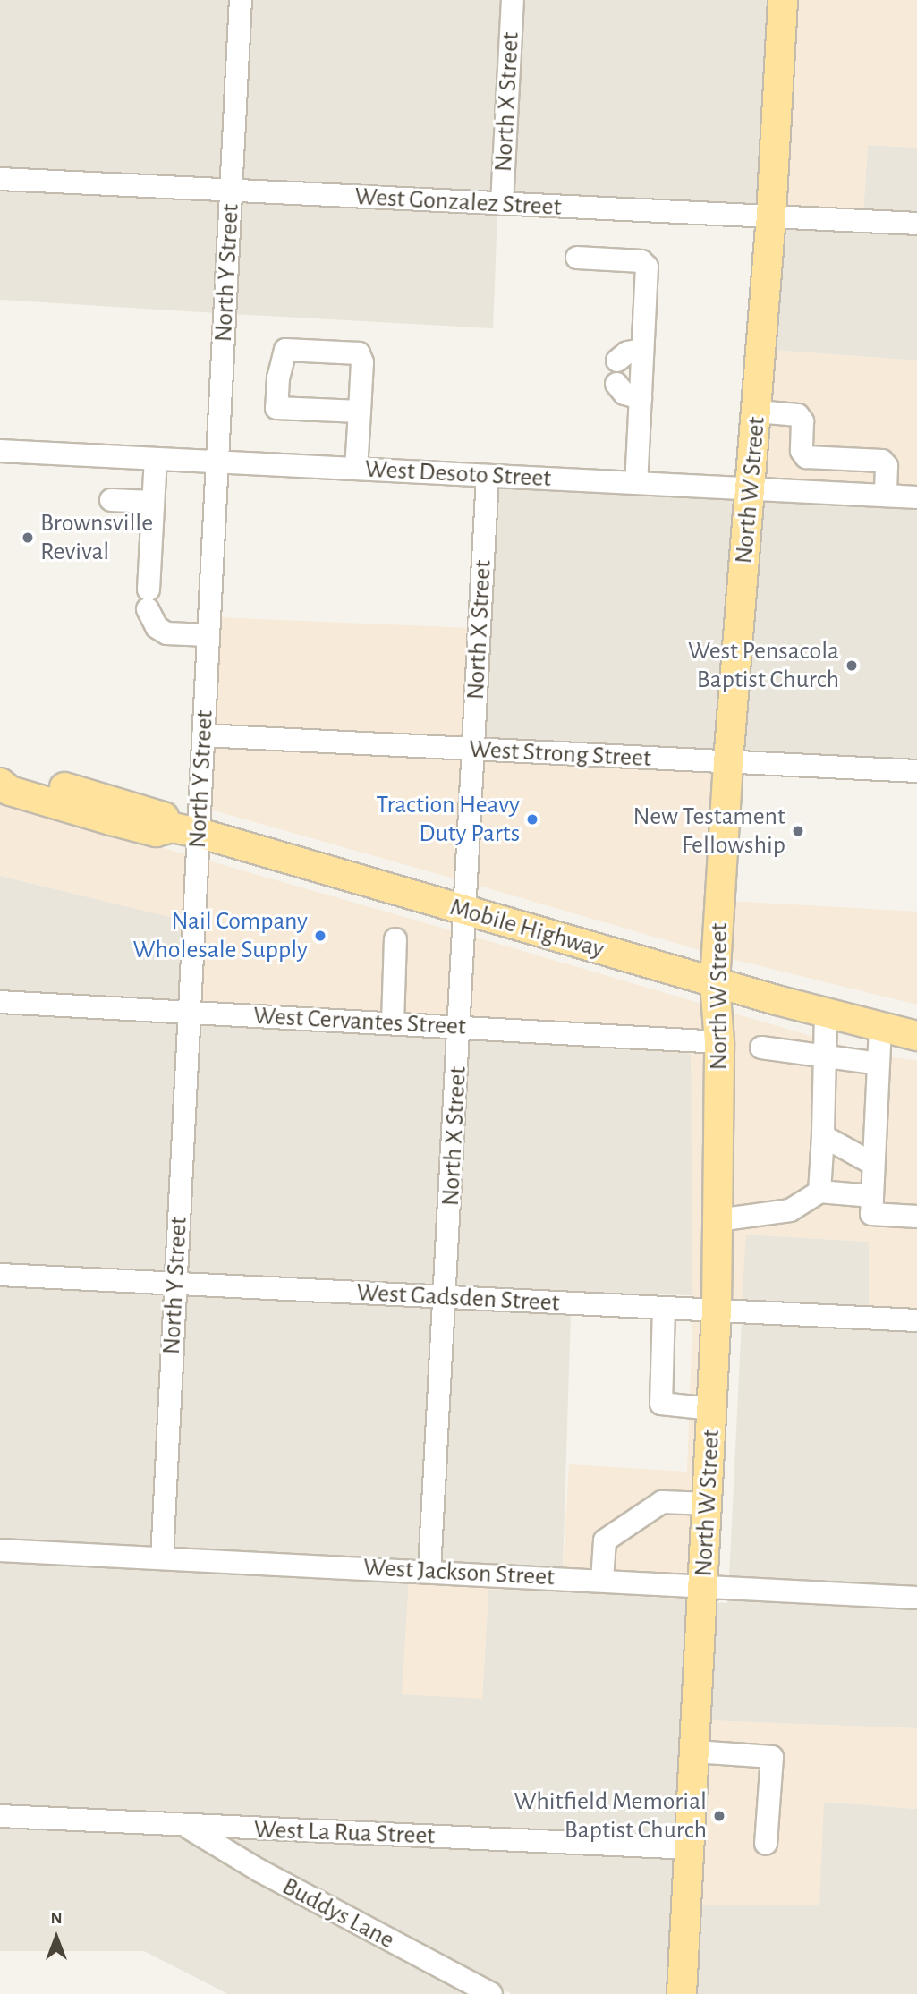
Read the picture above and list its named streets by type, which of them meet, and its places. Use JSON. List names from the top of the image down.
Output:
{
  "streets": {
    "main road": ["North W Street", "Mobile Highway"],
    "street": [
      "North X Street",
      "West Gonzalez Street",
      "North Y Street",
      "West Desoto Street",
      "West Strong Street",
      "West Cervantes Street",
      "West Gadsden Street",
      "West Jackson Street",
      "West La Rua Street",
      "Buddys Lane"
    ]
  },
  "crossings": [
    ["North X Street", "West Gonzalez Street"],
    ["North X Street", "West Desoto Street"],
    ["North X Street", "West Strong Street"],
    ["North X Street", "Mobile Highway"],
    ["North X Street", "West Cervantes Street"],
    ["North X Street", "West Gadsden Street"],
    ["North X Street", "West Jackson Street"],
    ["West Gonzalez Street", "North Y Street"],
    ["West Gonzalez Street", "North W Street"],
    ["North Y Street", "West Desoto Street"],
    ["North Y Street", "West Strong Street"],
    ["North Y Street", "Mobile Highway"],
    ["North Y Street", "West Cervantes Street"],
    ["North Y Street", "West Gadsden Street"],
    ["North Y Street", "West Jackson Street"],
    ["West Desoto Street", "North W Street"],
    ["North W Street", "West Strong Street"],
    ["North W Street", "Mobile Highway"],
    ["North W Street", "West Cervantes Street"],
    ["North W Street", "West Gadsden Street"],
    ["North W Street", "West Jackson Street"],
    ["North W Street", "West La Rua Street"],
    ["West La Rua Street", "Buddys Lane"]
  ],
  "places": [
    "Brownsville Revival",
    "West Pensacola Baptist Church",
    "Traction Heavy Duty Parts",
    "New Testament Fellowship",
    "Nail Company Wholesale Supply",
    "Whitfield Memorial Baptist Church"
  ],
  "north": "top"
}
